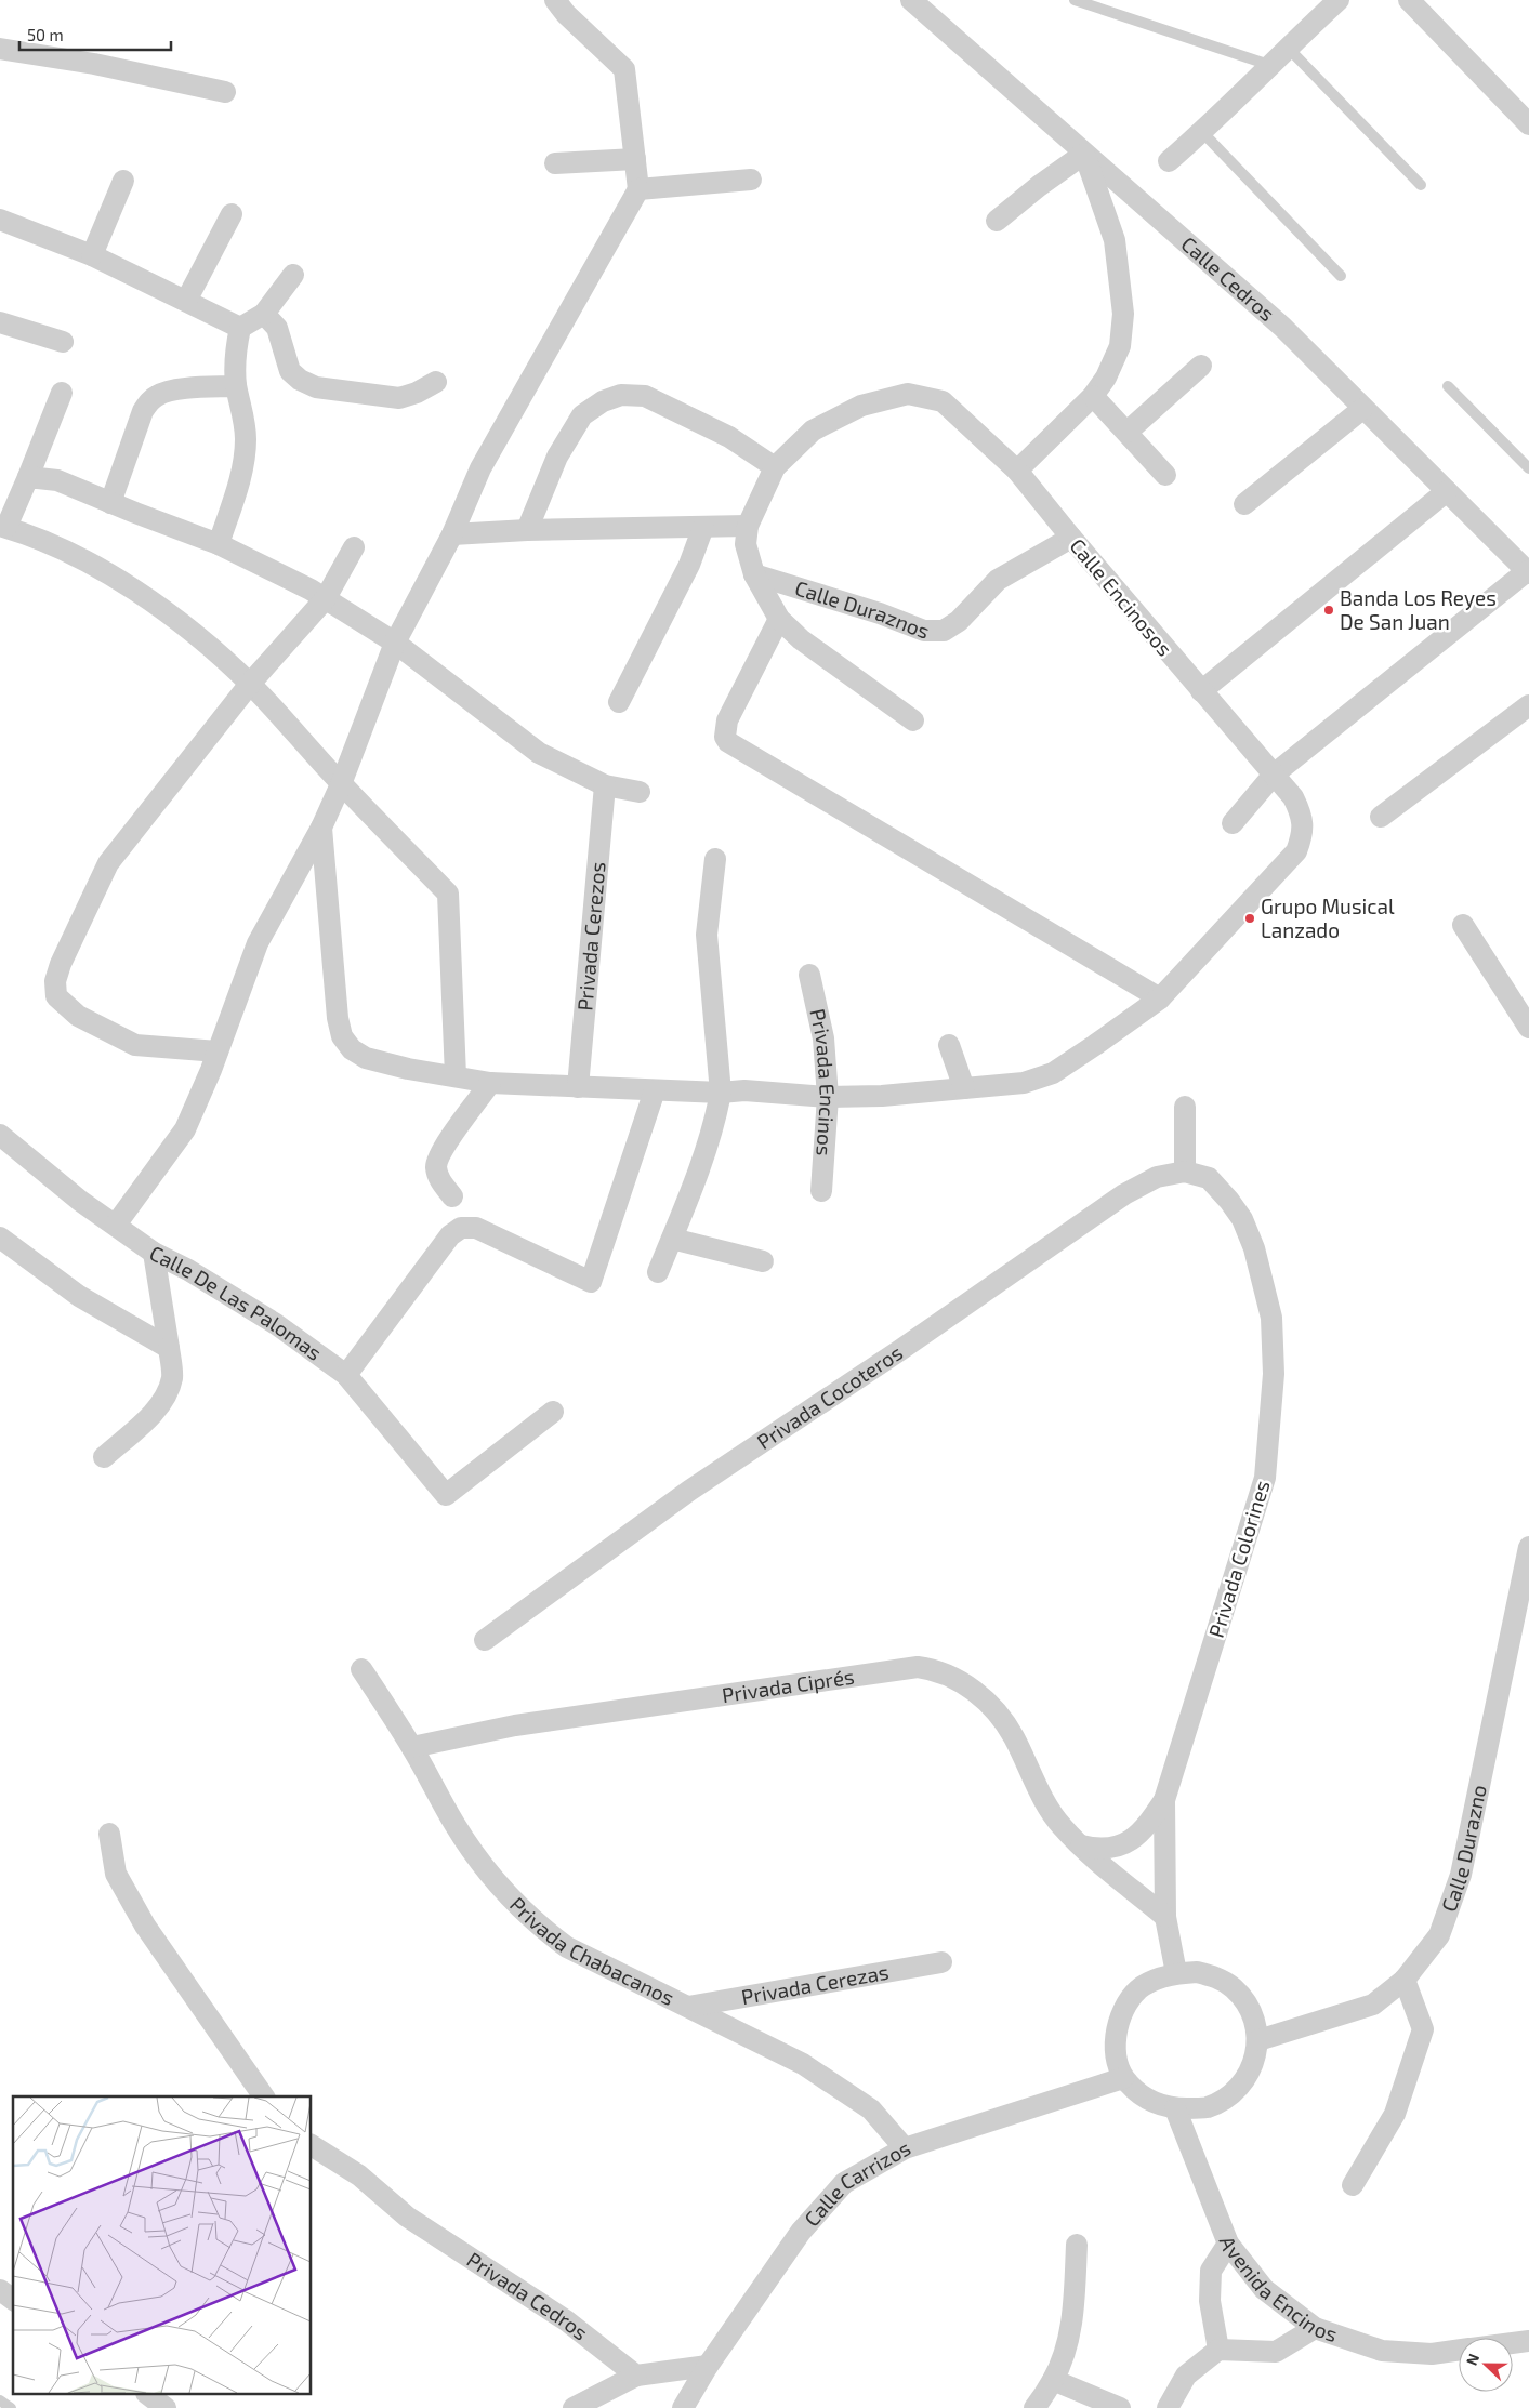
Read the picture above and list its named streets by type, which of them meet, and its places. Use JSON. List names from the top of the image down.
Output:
{
  "streets": {
    "street": [
      "Calle Cedros",
      "Calle Encinosos",
      "Calle Duraznos",
      "Privada Cerezos",
      "Privada Encinos",
      "Calle De Las Palomas",
      "Privada Cocoteros",
      "Privada Colorines",
      "Privada Ciprés",
      "Calle Durazno",
      "Privada Chabacanos",
      "Privada Cerezas",
      "Calle Carrizos",
      "Avenida Encinos",
      "Privada Cedros"
    ]
  },
  "crossings": [
    ["Calle Encinosos", "Calle Duraznos"],
    ["Calle Encinosos", "Privada Cerezos"],
    ["Calle Encinosos", "Privada Encinos"],
    ["Privada Cocoteros", "Privada Colorines"],
    ["Privada Colorines", "Privada Ciprés"],
    ["Privada Colorines", "Calle Durazno"],
    ["Privada Colorines", "Calle Carrizos"],
    ["Privada Colorines", "Avenida Encinos"],
    ["Privada Ciprés", "Privada Chabacanos"],
    ["Calle Durazno", "Calle Carrizos"],
    ["Calle Durazno", "Avenida Encinos"],
    ["Privada Chabacanos", "Privada Cerezas"],
    ["Privada Chabacanos", "Calle Carrizos"],
    ["Calle Carrizos", "Avenida Encinos"]
  ],
  "places": ["Banda Los Reyes De San Juan", "Grupo Musical Lanzado"],
  "scale_bar": "50 m",
  "north": "left"
}
